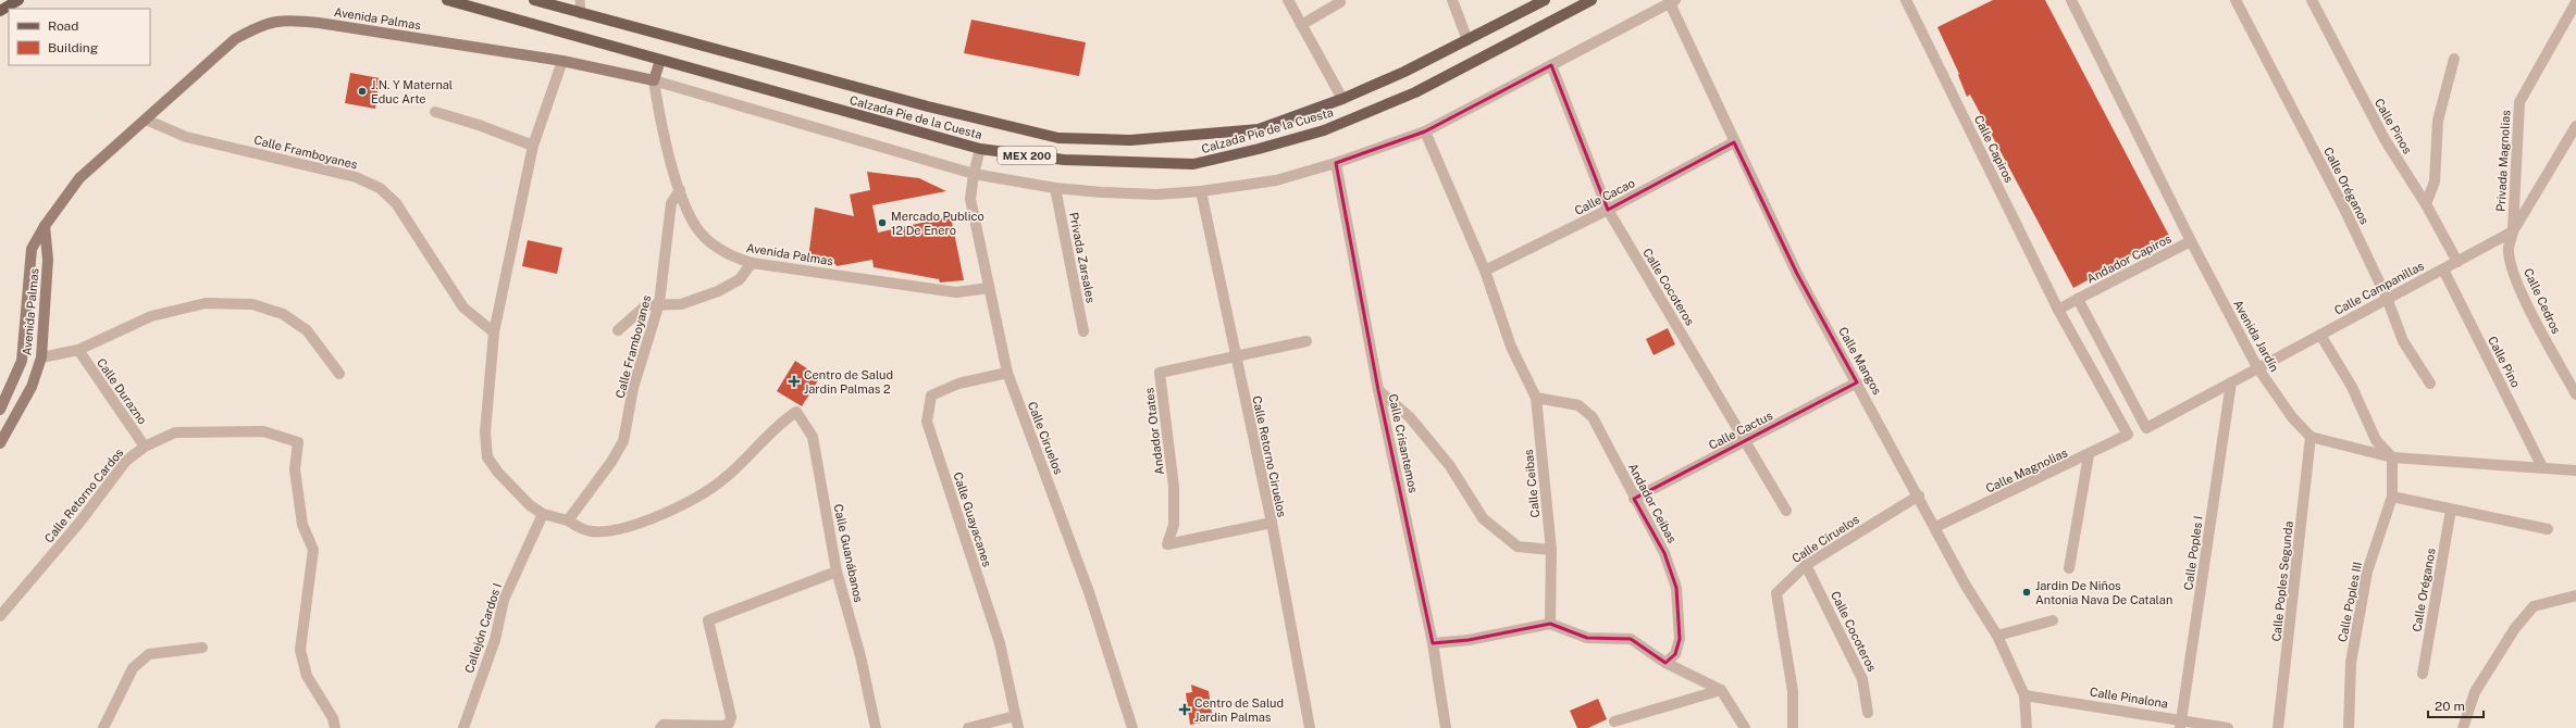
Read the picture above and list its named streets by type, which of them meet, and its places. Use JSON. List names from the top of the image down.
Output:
{
  "streets": {
    "main road": ["Avenida Palmas", "Calzada Pie de la Cuesta", "MEX 200"],
    "street": [
      "Calle Pinos",
      "Calle Capiros",
      "Calle Framboyanes",
      "Privada Magnolias",
      "Calle Oréganos",
      "Calle Cacao",
      "Privada Zarsales",
      "Andador Capiros",
      "Calle Cocoteros",
      "Calle Campanillas",
      "Calle Cedros",
      "Avenida Jardín",
      "Calle Mangos",
      "Calle Pino",
      "Calle Durazno",
      "Calle Cactus",
      "Andador Otates",
      "Calle Ciruelos",
      "Calle Crisantemos",
      "Calle Retorno Ciruelos",
      "Calle Magnolias",
      "Calle Ceibas",
      "Calle Retorno Cardos",
      "Andador Ceibas",
      "Calle Guayacanes",
      "Calle Guanábanos",
      "Calle Poples I",
      "Calle Poples Segunda",
      "Calle Poples III",
      "Callejón Cardos I",
      "Calle Pinalona"
    ]
  },
  "crossings": [
    ["Avenida Palmas", "Calzada Pie de la Cuesta"],
    ["Avenida Palmas", "Calle Framboyanes"],
    ["Avenida Palmas", "Calle Ciruelos"],
    ["Calzada Pie de la Cuesta", "Calle Ciruelos"],
    ["Calle Pinos", "Calle Campanillas"],
    ["Calle Capiros", "Calle Magnolias"],
    ["Calle Framboyanes", "Calle Guanábanos"],
    ["Privada Magnolias", "Calle Campanillas"],
    ["Privada Magnolias", "Calle Cedros"],
    ["Calle Oréganos", "Calle Campanillas"],
    ["Calle Cacao", "Calle Cocoteros"],
    ["Calle Cacao", "Calle Mangos"],
    ["Calle Cacao", "Calle Ceibas"],
    ["Andador Capiros", "Avenida Jardín"],
    ["Calle Cocoteros", "Calle Cactus"],
    ["Calle Cocoteros", "Calle Ciruelos"],
    ["Calle Campanillas", "Calle Cedros"],
    ["Calle Campanillas", "Avenida Jardín"],
    ["Calle Campanillas", "Calle Pino"],
    ["Avenida Jardín", "Calle Poples Segunda"],
    ["Calle Mangos", "Calle Cactus"],
    ["Calle Mangos", "Calle Ciruelos"],
    ["Calle Mangos", "Calle Magnolias"],
    ["Calle Mangos", "Calle Pinalona"],
    ["Calle Durazno", "Calle Retorno Cardos"],
    ["Calle Cactus", "Andador Ceibas"],
    ["Andador Otates", "Calle Retorno Ciruelos"],
    ["Calle Ciruelos", "Calle Guayacanes"],
    ["Calle Ceibas", "Andador Ceibas"],
    ["Calle Poples I", "Calle Pinalona"]
  ],
  "places": {
    "other": ["J.N. Y Maternal Educ Arte", "Mercado Publico 12 De Enero", "Jardin De Niños Antonia Nava De Catalan"],
    "health": ["Centro de Salud Jardin Palmas 2", "Centro de Salud Jardin Palmas"]
  },
  "legend": ["Road", "Building"],
  "scale_bar": "20 m"
}
